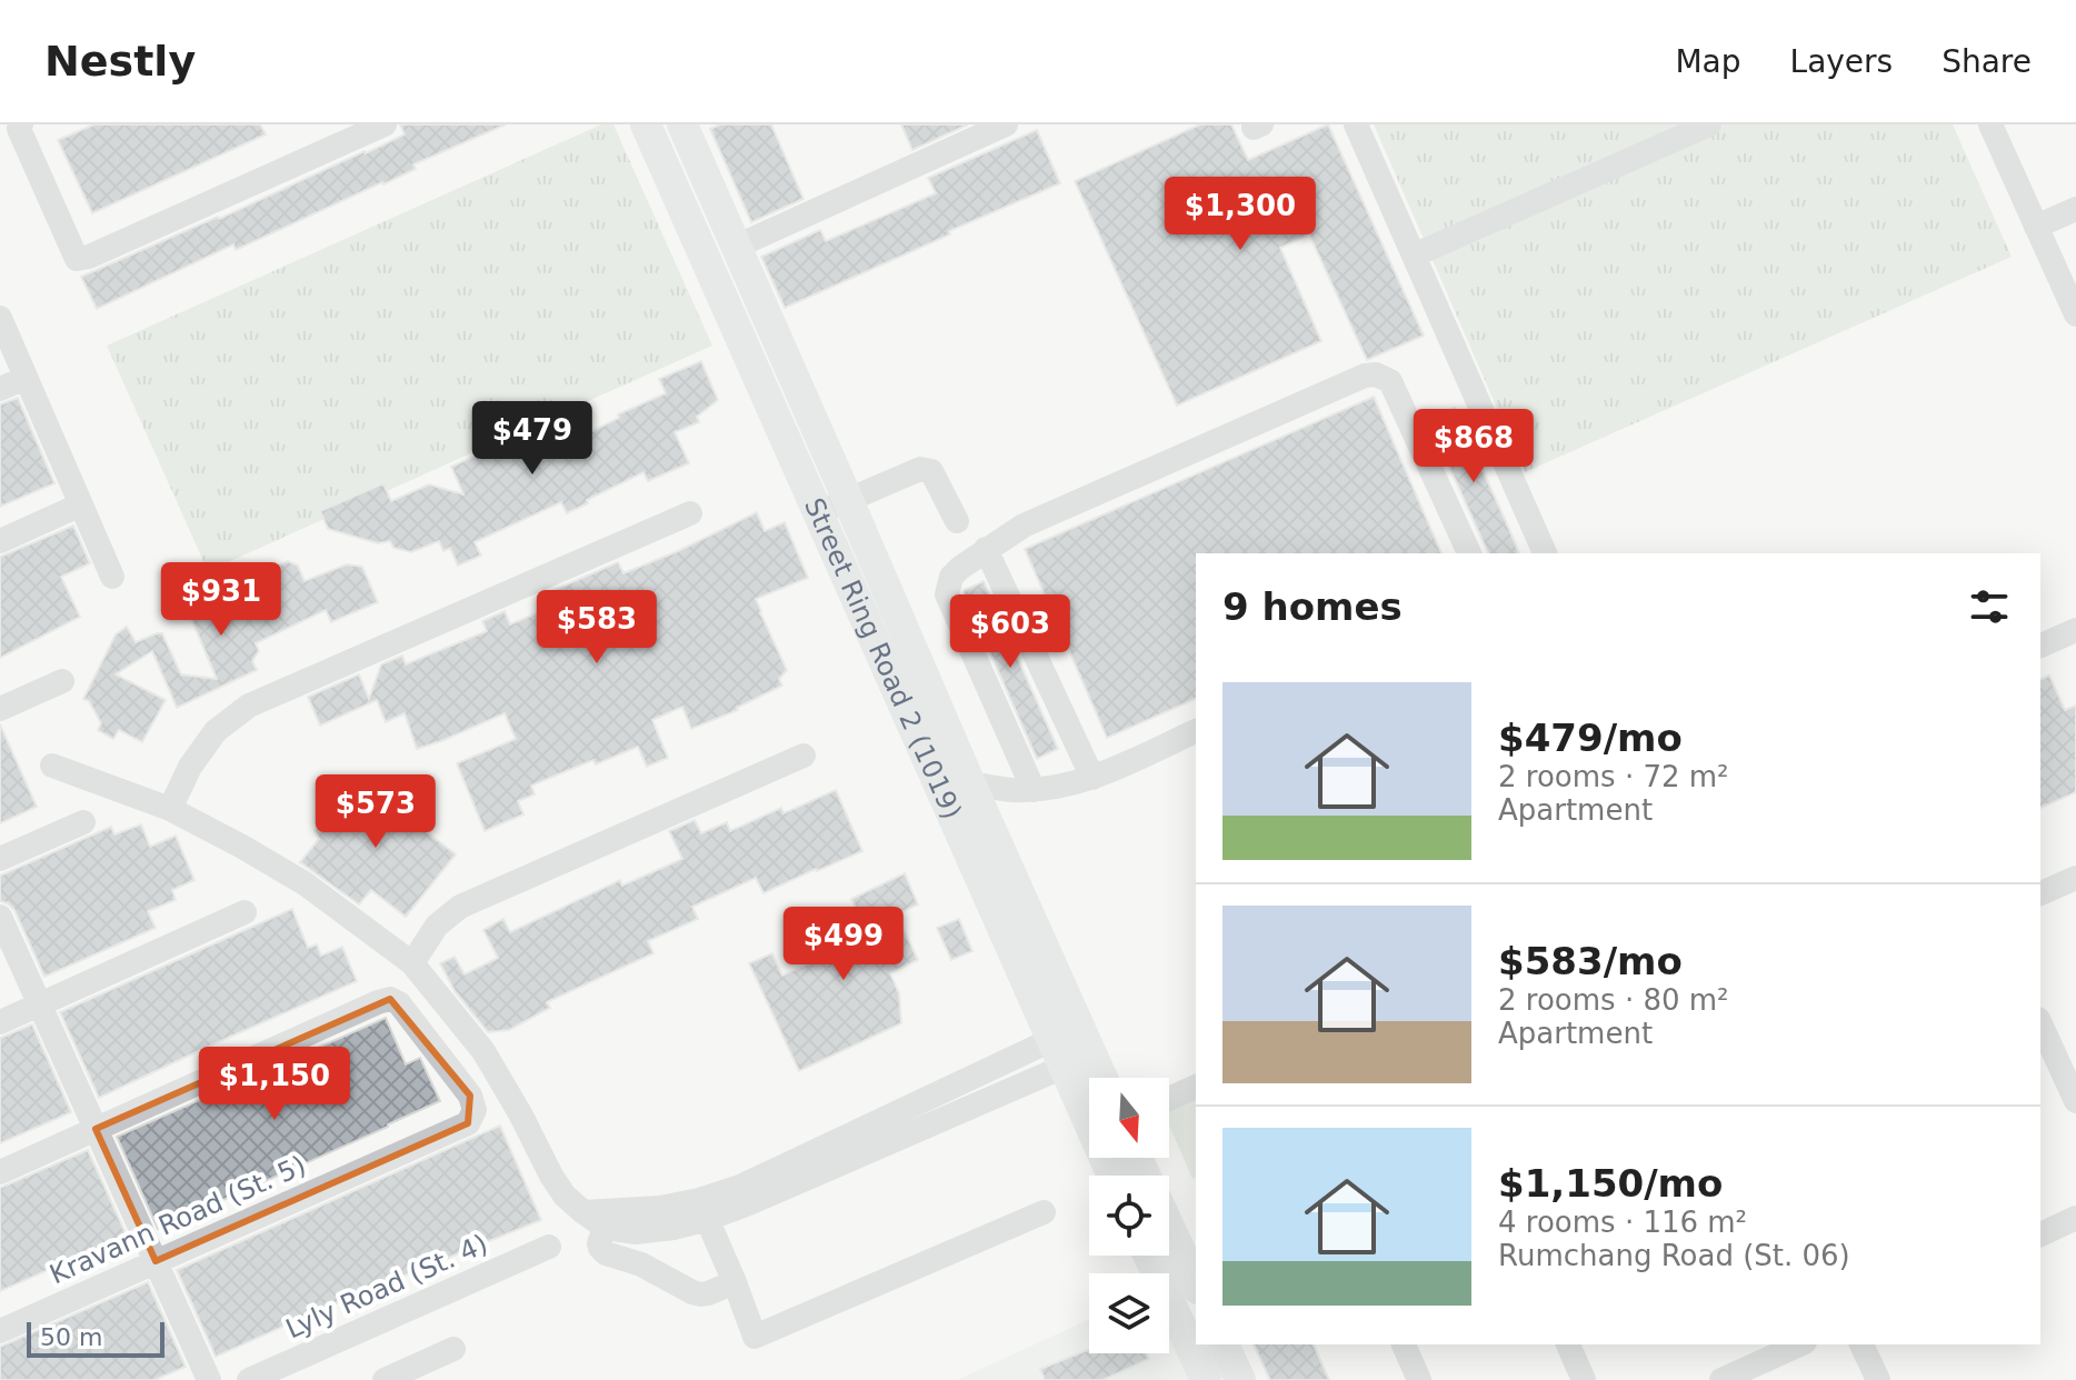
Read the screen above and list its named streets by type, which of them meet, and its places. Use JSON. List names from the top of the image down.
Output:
{
  "streets": {
    "main road": ["Street Ring Road 2 (1019)"],
    "street": ["Kravann Road (St. 5)", "Lyly Road (St. 4)"]
  },
  "scale_bar": "50 m",
  "north": "bottom",
  "page": {
    "header": "Nestly",
    "nav": ["Map", "Layers", "Share"],
    "price": [
      "$1,300",
      "$479",
      "$868",
      "$931",
      "$583",
      "$603",
      "$573",
      "$499",
      "$1,150"
    ],
    "heading": "9 homes",
    "list": [
      {
        "name": "$479/mo",
        "note": "2 rooms · 72 m² · Apartment"
      },
      {
        "name": "$583/mo",
        "note": "2 rooms · 80 m² · Apartment"
      },
      {
        "name": "$1,150/mo",
        "note": "4 rooms · 116 m² · Rumchang Road (St. 06)"
      }
    ],
    "scale": "50 m"
  }
}
